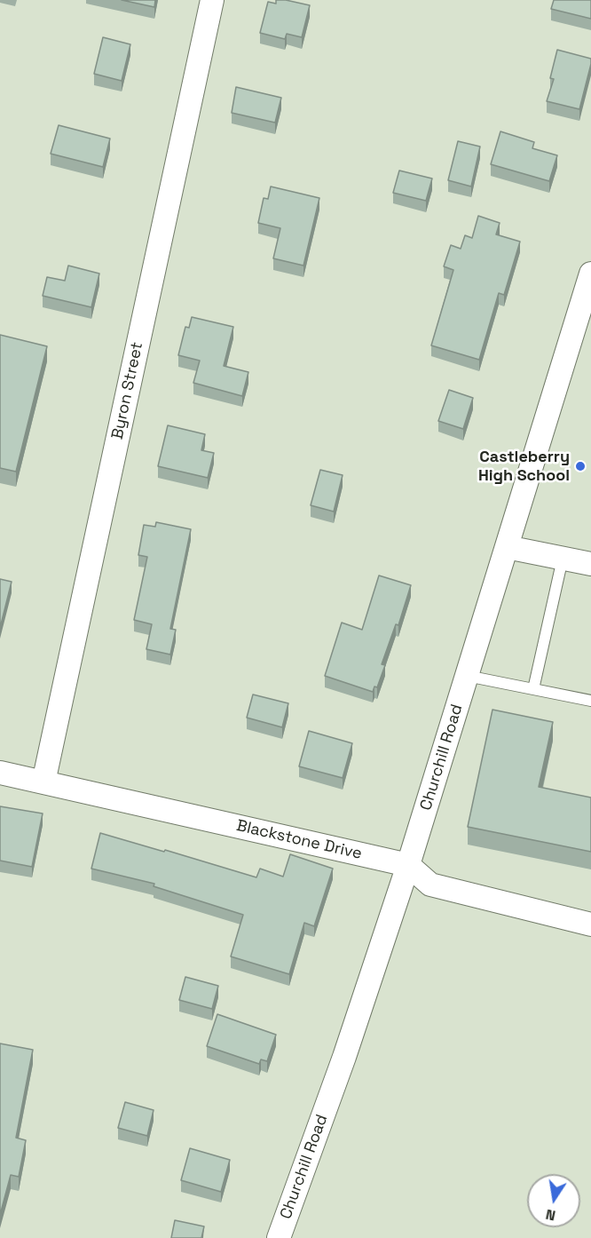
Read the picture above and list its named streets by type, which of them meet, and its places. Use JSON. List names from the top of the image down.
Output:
{
  "streets": {
    "street": ["Byron Street", "Churchill Road", "Blackstone Drive"]
  },
  "crossings": [
    ["Byron Street", "Blackstone Drive"],
    ["Churchill Road", "Blackstone Drive"]
  ],
  "places": ["Castleberry High School"],
  "north": "bottom"
}
